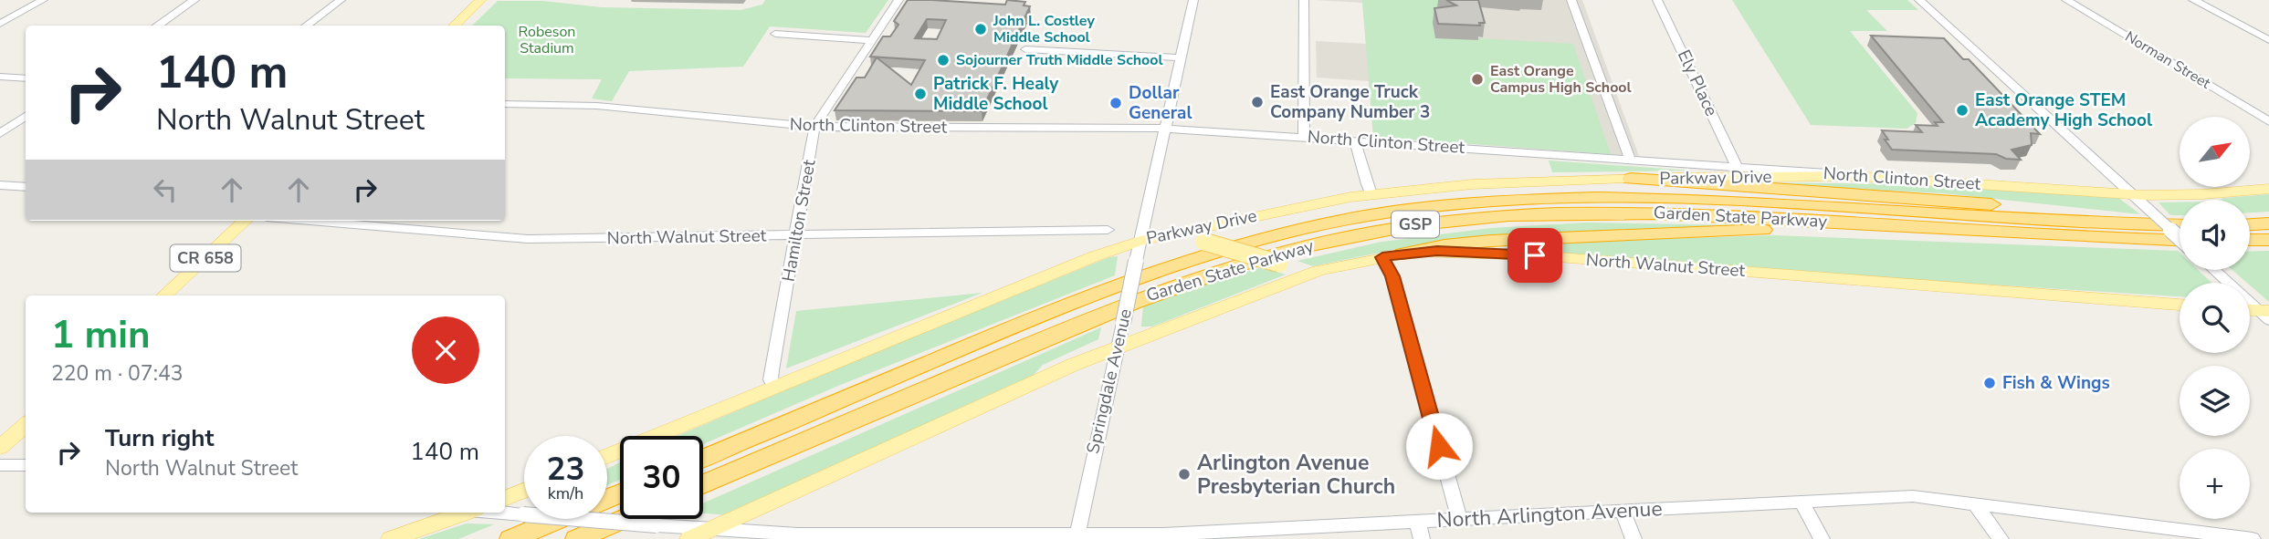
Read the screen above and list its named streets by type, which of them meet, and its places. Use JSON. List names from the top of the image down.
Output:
{
  "streets": {
    "highway": ["Garden State Parkway", "GSP"],
    "main road": [
      "North Clinton Street",
      "Parkway Drive",
      "North Walnut Street",
      "CR 658"
    ],
    "street": [
      "Norman Street",
      "Ely Place",
      "Hamilton Street",
      "Springdale Avenue",
      "North Arlington Avenue"
    ]
  },
  "crossings": [
    ["Ely Place", "North Clinton Street"],
    ["North Clinton Street", "Parkway Drive"],
    ["North Clinton Street", "Hamilton Street"],
    ["North Clinton Street", "Springdale Avenue"],
    ["Parkway Drive", "Hamilton Street"],
    ["Parkway Drive", "Springdale Avenue"],
    ["Hamilton Street", "North Walnut Street"],
    ["North Walnut Street", "Springdale Avenue"],
    ["Springdale Avenue", "North Arlington Avenue"]
  ],
  "parks": ["Robeson Stadium"],
  "places": [
    "John L. Costley Middle School",
    "Sojourner Truth Middle School",
    "East Orange Campus High School",
    "Patrick F. Healy Middle School",
    "East Orange Truck Company Number 3",
    "Dollar General",
    "East Orange STEM Academy High School",
    "Fish & Wings",
    "Arlington Avenue Presbyterian Church"
  ],
  "north": "top right",
  "page": {
    "turn": ["140 m", "North Walnut Street"],
    "map_buttons": "+",
    "heading": ["1 min", "220 m · 07:43"],
    "list": [
      {
        "name": "Turn right",
        "note": "North Walnut Street",
        "value": "140 m"
      }
    ],
    "speed": "23 km/h",
    "limit": "30"
  }
}
